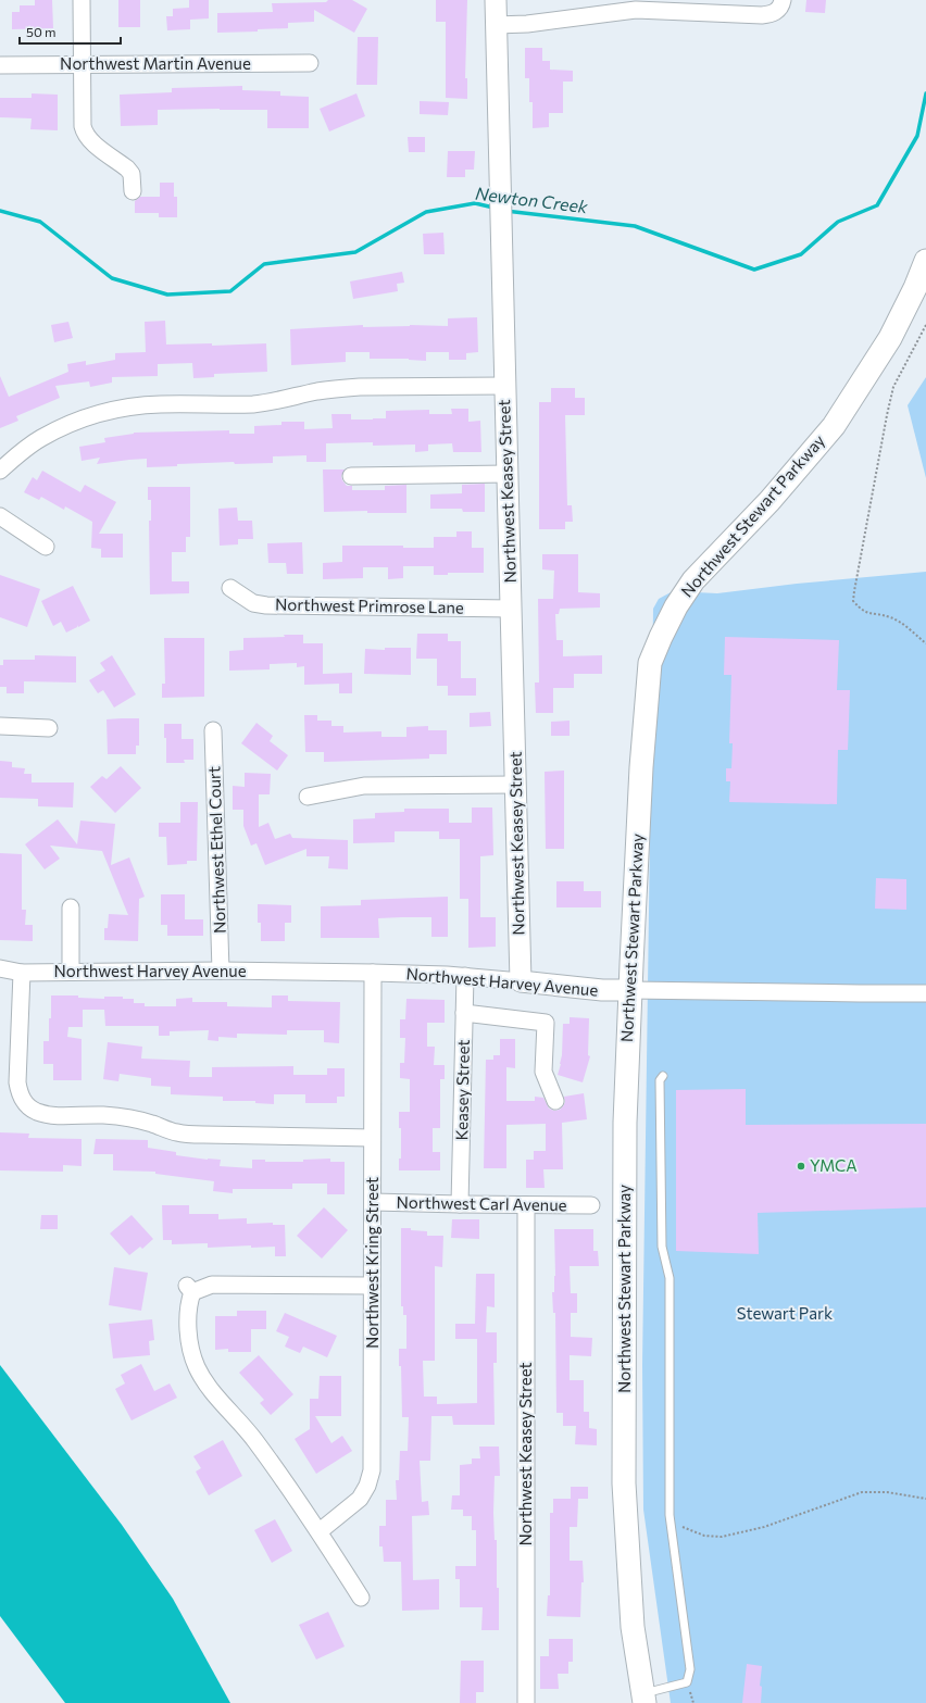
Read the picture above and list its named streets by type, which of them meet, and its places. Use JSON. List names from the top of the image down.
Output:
{
  "streets": {
    "main road": ["Northwest Stewart Parkway"],
    "street": [
      "Northwest Martin Avenue",
      "Northwest Keasey Street",
      "Northwest Primrose Lane",
      "Northwest Ethel Court",
      "Northwest Harvey Avenue",
      "Keasey Street",
      "Northwest Carl Avenue",
      "Northwest Kring Street"
    ]
  },
  "crossings": [
    ["Northwest Keasey Street", "Northwest Primrose Lane"],
    ["Northwest Keasey Street", "Northwest Harvey Avenue"],
    ["Northwest Keasey Street", "Northwest Carl Avenue"],
    ["Northwest Stewart Parkway", "Northwest Harvey Avenue"],
    ["Northwest Ethel Court", "Northwest Harvey Avenue"],
    ["Northwest Harvey Avenue", "Keasey Street"],
    ["Northwest Harvey Avenue", "Northwest Kring Street"],
    ["Keasey Street", "Northwest Carl Avenue"],
    ["Northwest Carl Avenue", "Northwest Kring Street"]
  ],
  "water": ["Newton Creek"],
  "parks": ["Stewart Park"],
  "places": ["YMCA"],
  "scale_bar": "50 m"
}
